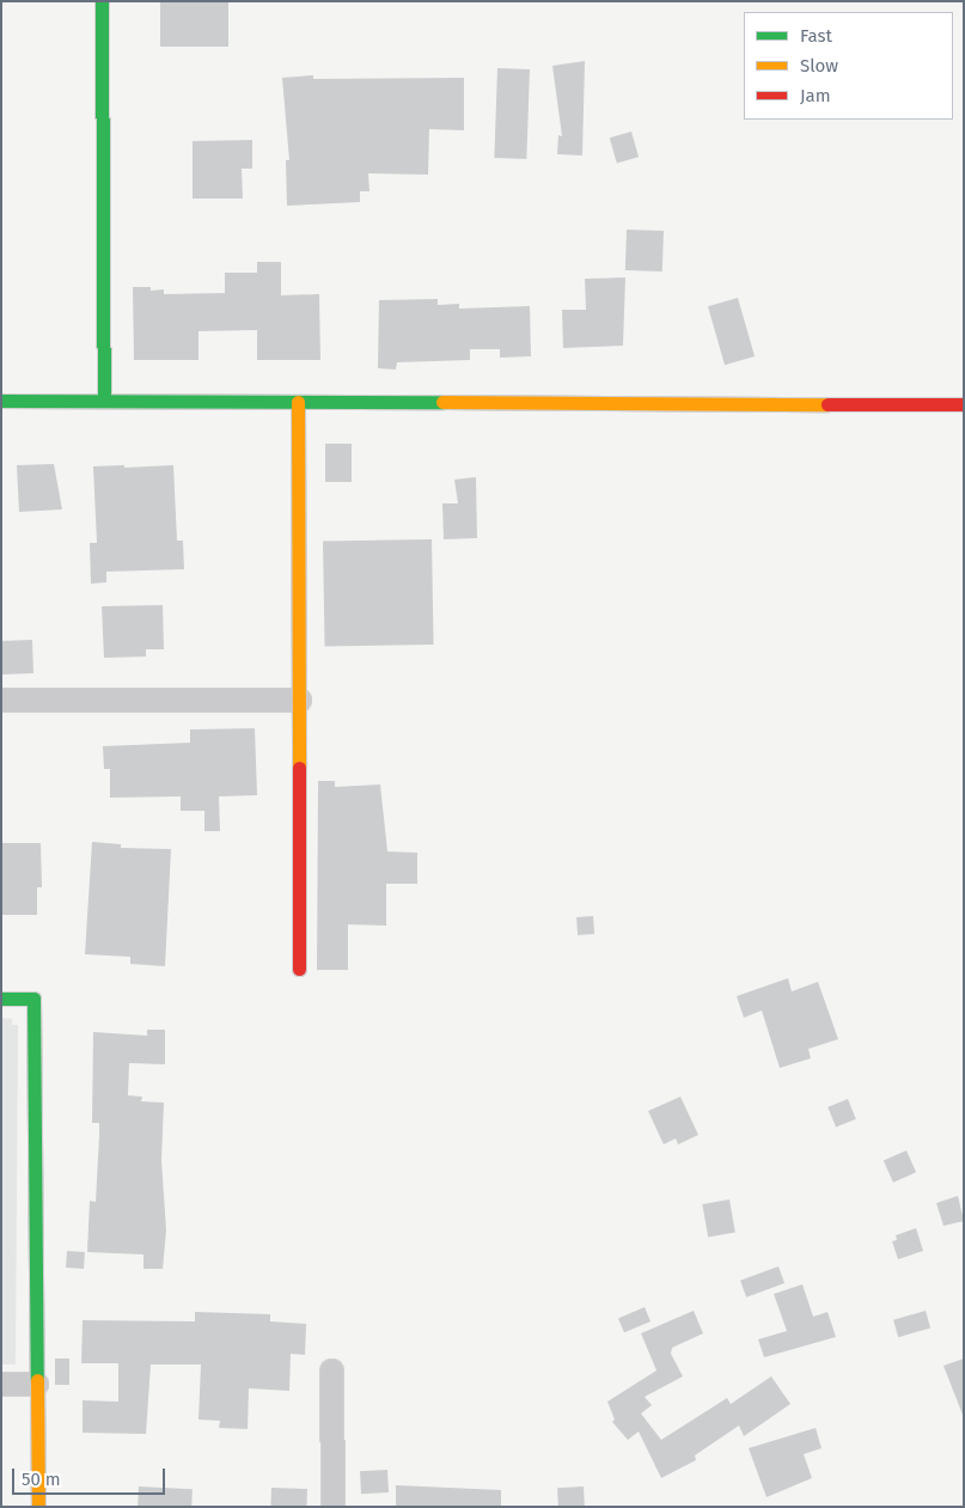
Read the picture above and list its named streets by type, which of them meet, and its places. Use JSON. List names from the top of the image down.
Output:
{
  "legend": ["Fast", "Slow", "Jam"],
  "scale_bar": "50 m"
}
